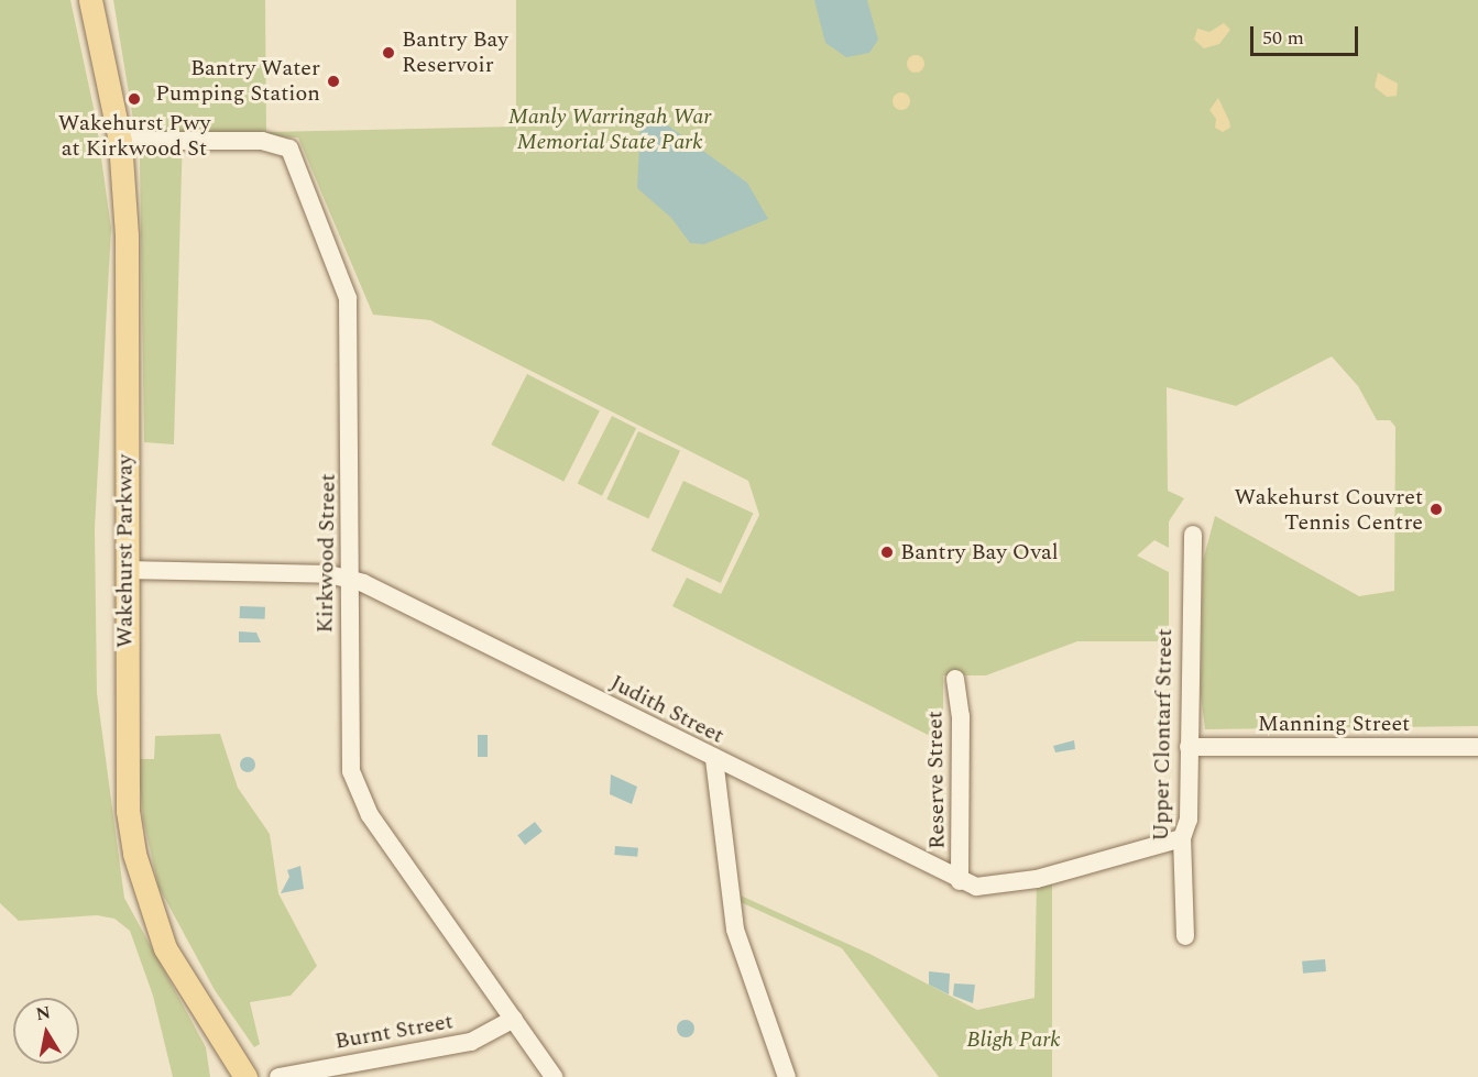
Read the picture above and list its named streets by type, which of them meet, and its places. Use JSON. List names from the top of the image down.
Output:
{
  "streets": {
    "main road": ["Wakehurst Parkway"],
    "street": [
      "Kirkwood Street",
      "Judith Street",
      "Manning Street",
      "Upper Clontarf Street",
      "Reserve Street",
      "Burnt Street"
    ]
  },
  "crossings": [
    ["Wakehurst Parkway", "Kirkwood Street"],
    ["Wakehurst Parkway", "Judith Street"],
    ["Kirkwood Street", "Judith Street"],
    ["Kirkwood Street", "Burnt Street"],
    ["Judith Street", "Upper Clontarf Street"],
    ["Judith Street", "Reserve Street"],
    ["Manning Street", "Upper Clontarf Street"]
  ],
  "parks": ["Manly Warringah War Memorial State Park", "Bligh Park"],
  "places": [
    "Bantry Bay Reservoir",
    "Bantry Water Pumping Station",
    "Wakehurst Pwy at Kirkwood St",
    "Wakehurst Couvret Tennis Centre",
    "Bantry Bay Oval"
  ],
  "scale_bar": "50 m",
  "north": "top"
}
